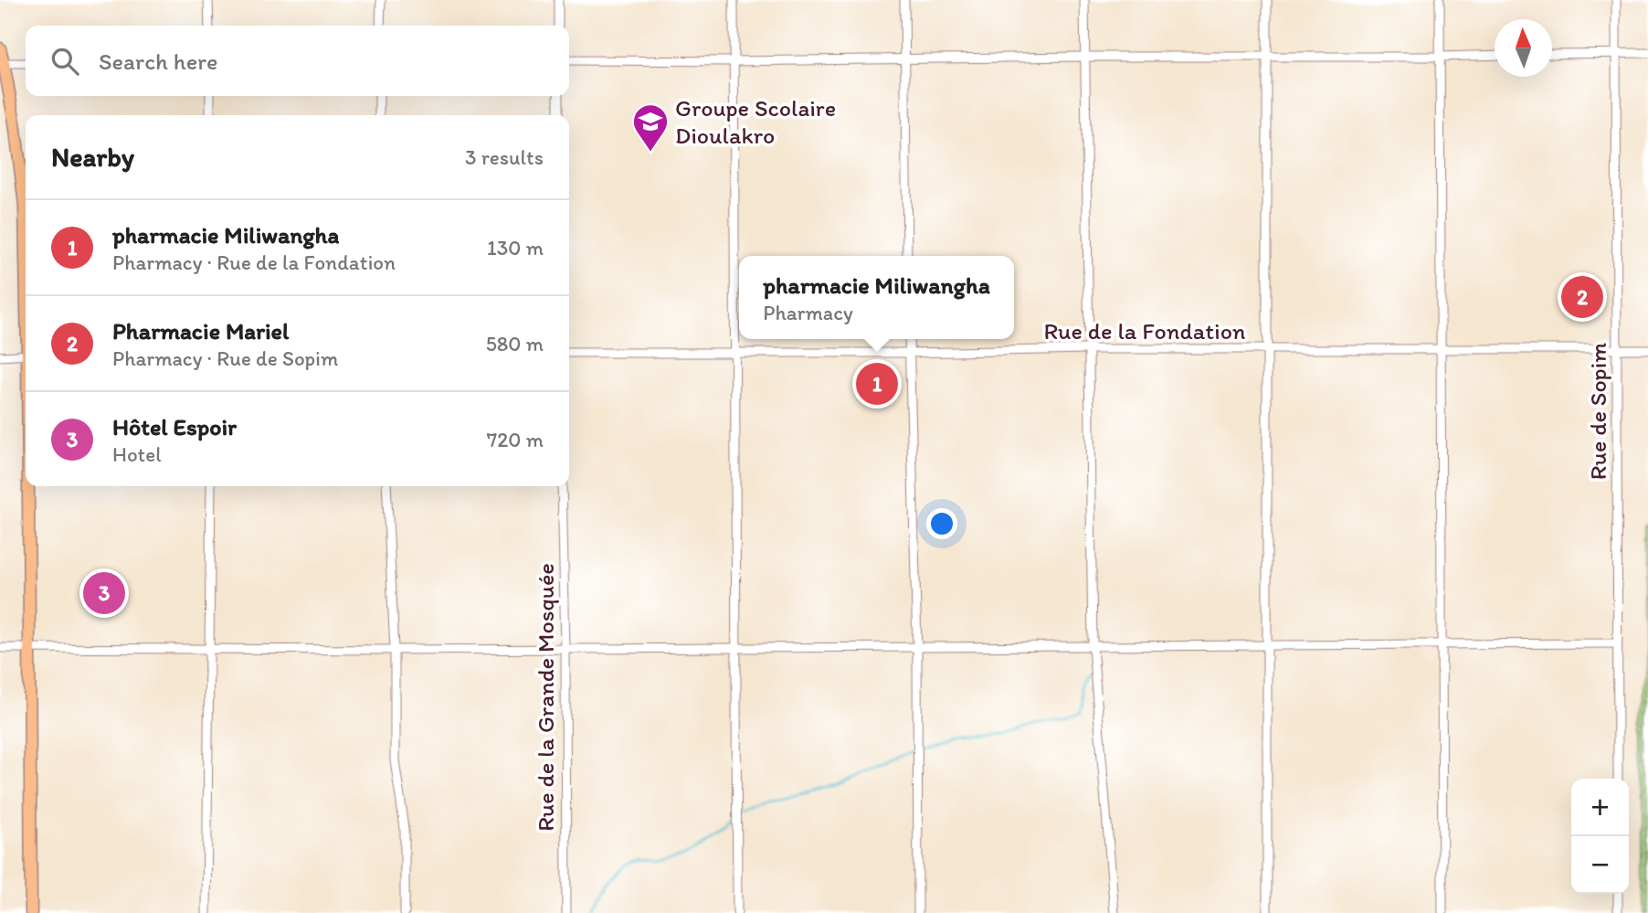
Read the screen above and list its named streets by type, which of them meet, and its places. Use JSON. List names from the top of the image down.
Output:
{
  "streets": {
    "street": ["Rue de la Fondation", "Rue de Sopim", "Rue de la Grande Mosquée"]
  },
  "crossings": [
    ["Rue de la Fondation", "Rue de Sopim"]
  ],
  "places": {
    "school or university": ["Groupe Scolaire Dioulakro"]
  },
  "north": "top",
  "page": {
    "search": "Search here",
    "heading": ["Nearby", "3 results"],
    "list": [
      {
        "mark": "1",
        "name": "pharmacie Miliwangha",
        "note": "Pharmacy · Rue de la Fondation",
        "value": "130 m"
      },
      {
        "mark": "2",
        "name": "Pharmacie Mariel",
        "note": "Pharmacy · Rue de Sopim",
        "value": "580 m"
      },
      {
        "mark": "3",
        "name": "Hôtel Espoir",
        "note": "Hotel",
        "value": "720 m"
      }
    ],
    "popup": ["pharmacie Miliwangha", "Pharmacy"],
    "pins": ["2", "1", "3"],
    "map_buttons": ["+", "−"]
  }
}
